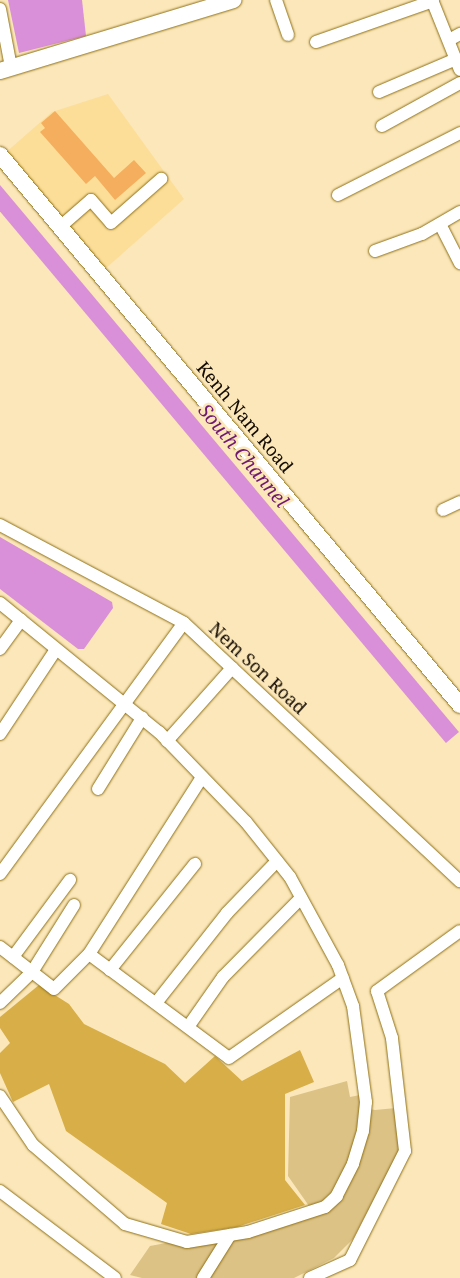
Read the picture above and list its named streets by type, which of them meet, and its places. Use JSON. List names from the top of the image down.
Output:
{
  "streets": {
    "main road": ["Kenh Nam Road"],
    "street": ["Nem Son Road"]
  },
  "water": ["South Channel"]
}
